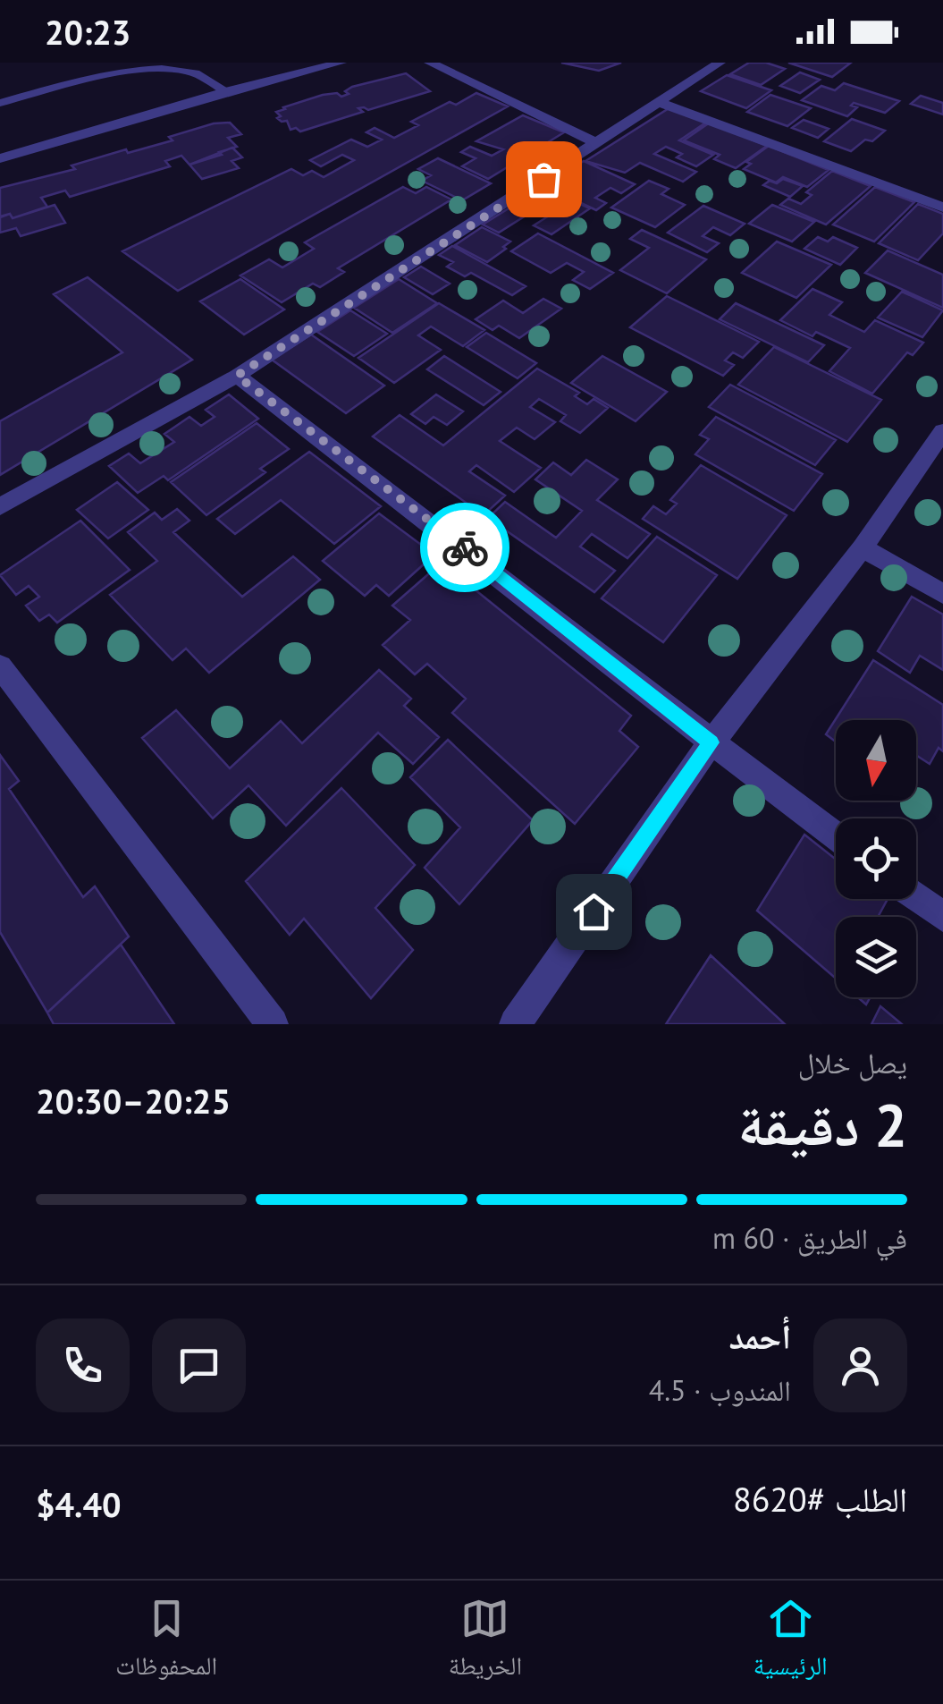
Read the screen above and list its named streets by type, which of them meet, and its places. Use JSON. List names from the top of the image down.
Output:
{
  "north": "bottom",
  "page": {
    "status": "20:23",
    "heading": ["2 دقيقة", "يصل خلال", "20:25–20:30"],
    "panel": [
      "أحمد",
      "المندوب · 4.5",
      "الطلب #8620",
      "$4.40"
    ],
    "bar": "في الطريق · 60 m",
    "tabs": ["الرئيسية", "الخريطة", "المحفوظات"]
  }
}
